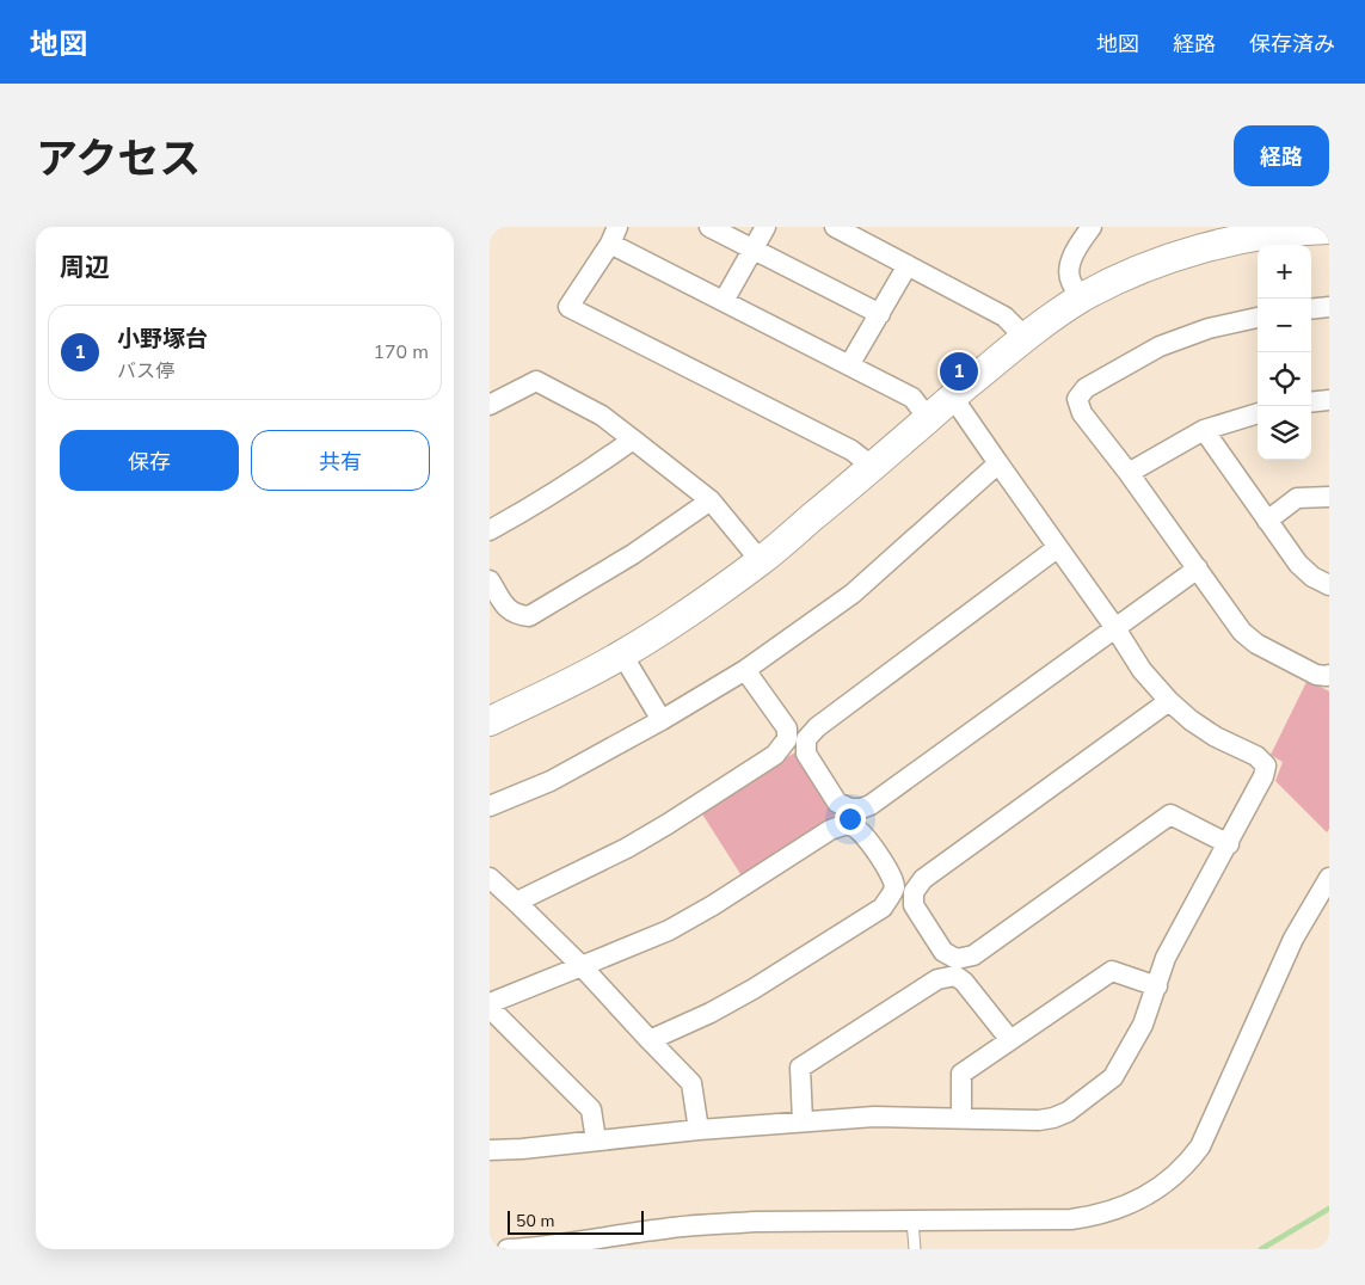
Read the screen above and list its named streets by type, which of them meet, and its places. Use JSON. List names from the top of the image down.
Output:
{
  "scale_bar": "50 m",
  "page": {
    "header": "地図",
    "nav": ["地図", "経路", "保存済み"],
    "title": "アクセス",
    "buttons": [
      "経路",
      ["保存", "共有"]
    ],
    "heading": "周辺",
    "map_buttons": ["+", "−"],
    "list": [
      {
        "mark": "1",
        "name": "小野塚台",
        "note": "バス停",
        "value": "170 m"
      }
    ],
    "pins": "1",
    "scale": "50 m"
  }
}
